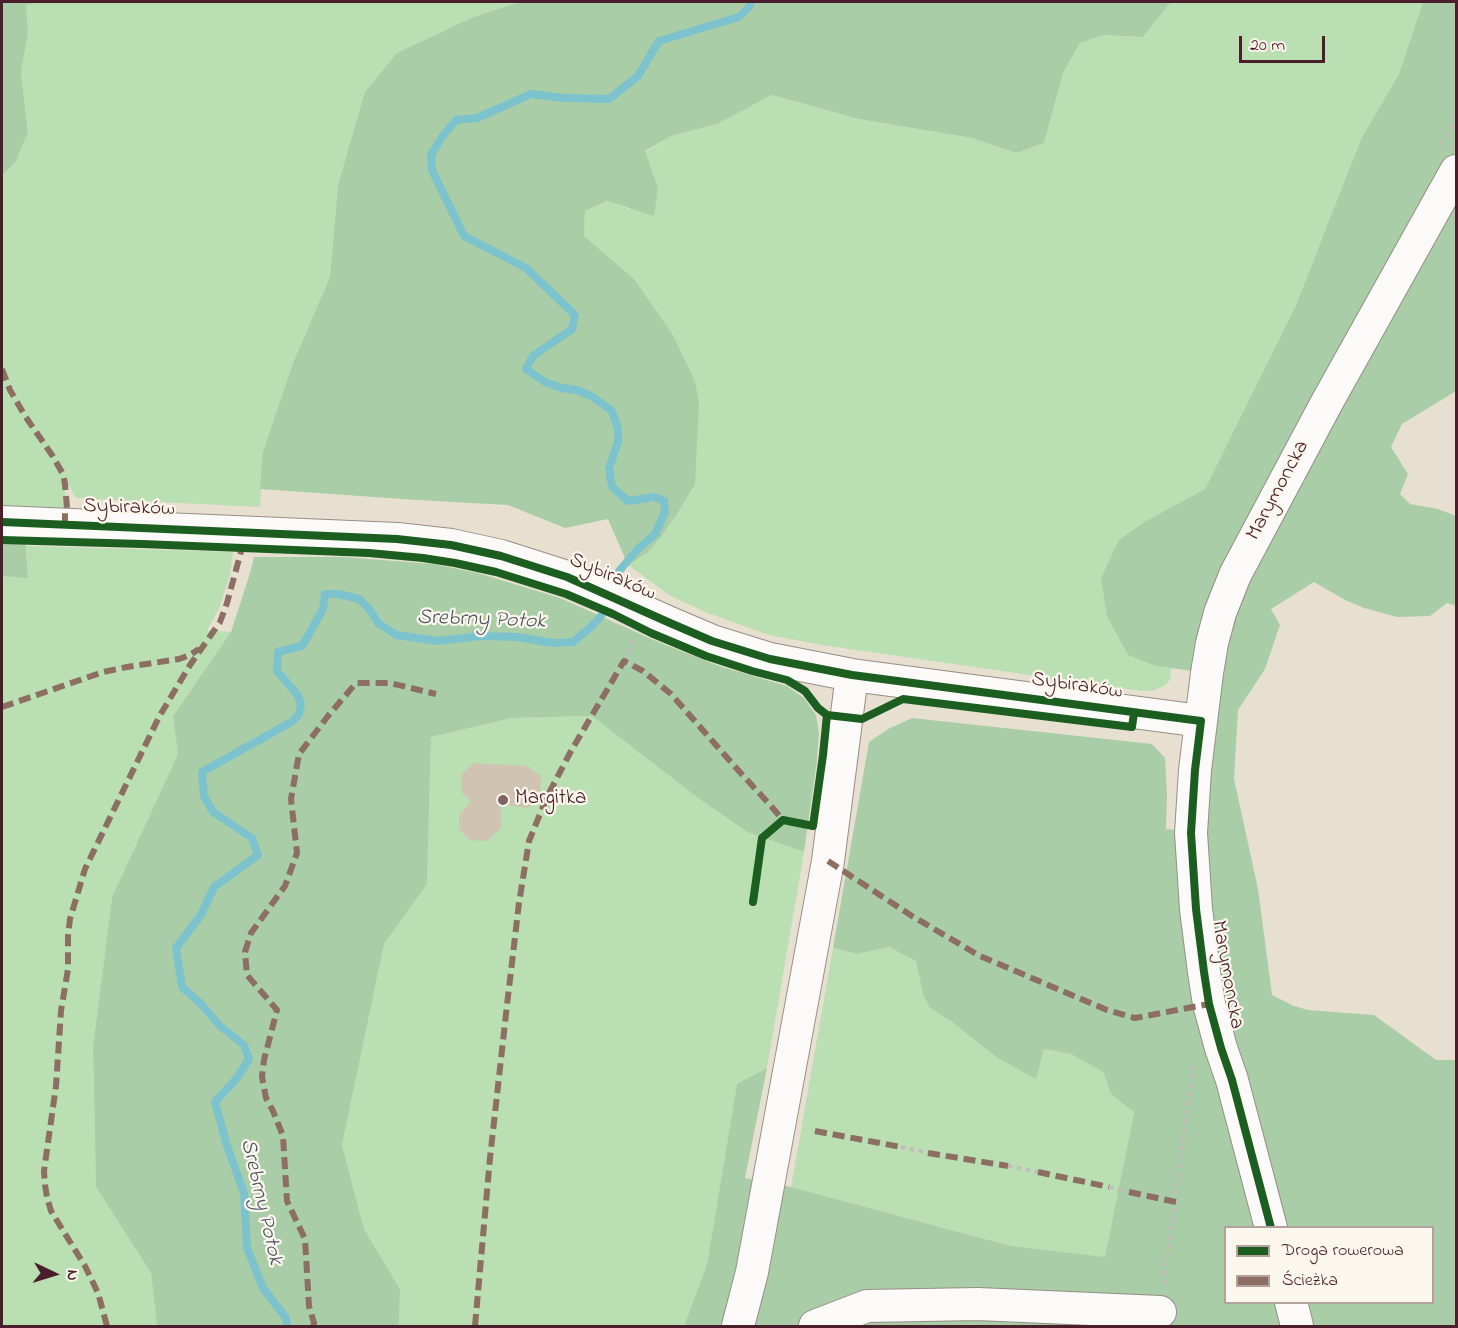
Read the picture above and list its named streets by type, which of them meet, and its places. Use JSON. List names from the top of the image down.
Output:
{
  "streets": {
    "street": ["Marymoncka", "Sybiraków"]
  },
  "crossings": [
    ["Marymoncka", "Sybiraków"]
  ],
  "water": ["Srebrny Potok"],
  "places": ["Margitka"],
  "legend": ["Droga rowerowa", "Ścieżka"],
  "scale_bar": "20 m",
  "north": "right"
}
